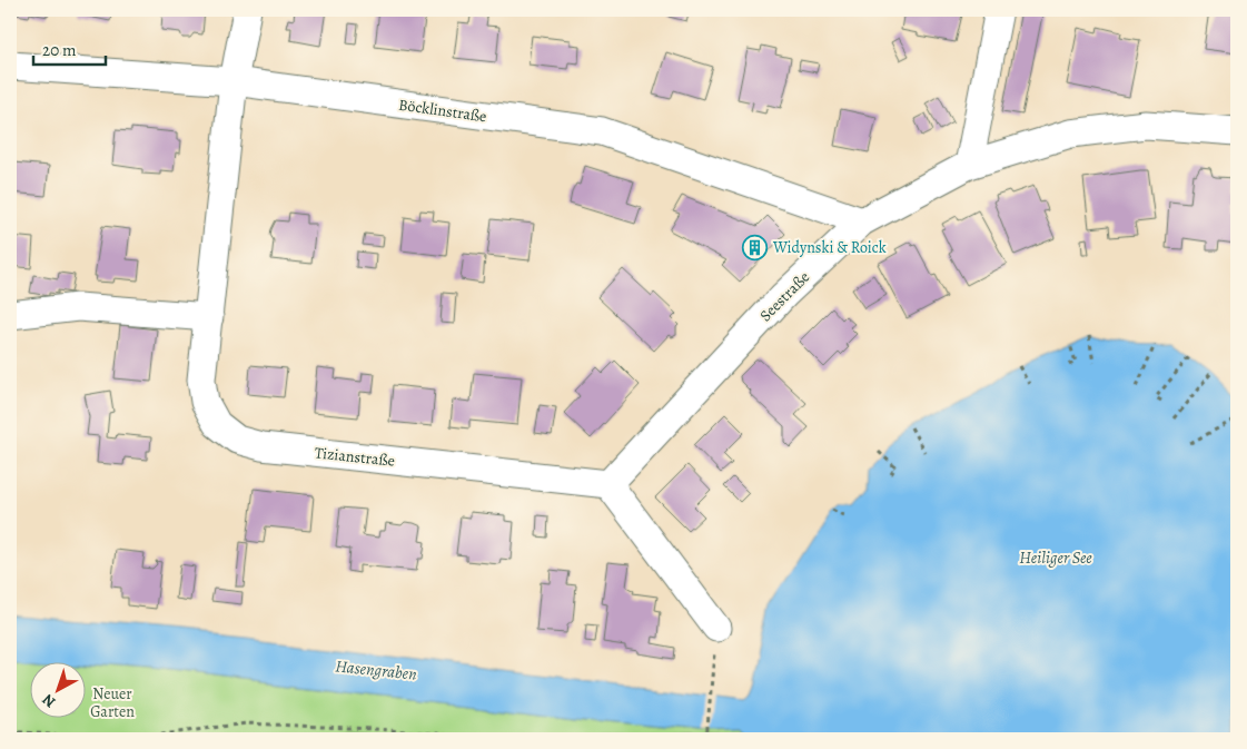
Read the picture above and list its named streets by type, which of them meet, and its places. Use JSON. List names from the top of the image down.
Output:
{
  "streets": {
    "street": ["Böcklinstraße", "Seestraße", "Tizianstraße"]
  },
  "crossings": [
    ["Böcklinstraße", "Seestraße"],
    ["Böcklinstraße", "Tizianstraße"],
    ["Seestraße", "Tizianstraße"]
  ],
  "water": ["Heiliger See", "Hasengraben"],
  "parks": ["Neuer Garten"],
  "places": {
    "building": ["Widynski & Roick"]
  },
  "scale_bar": "20 m",
  "north": "bottom left"
}
